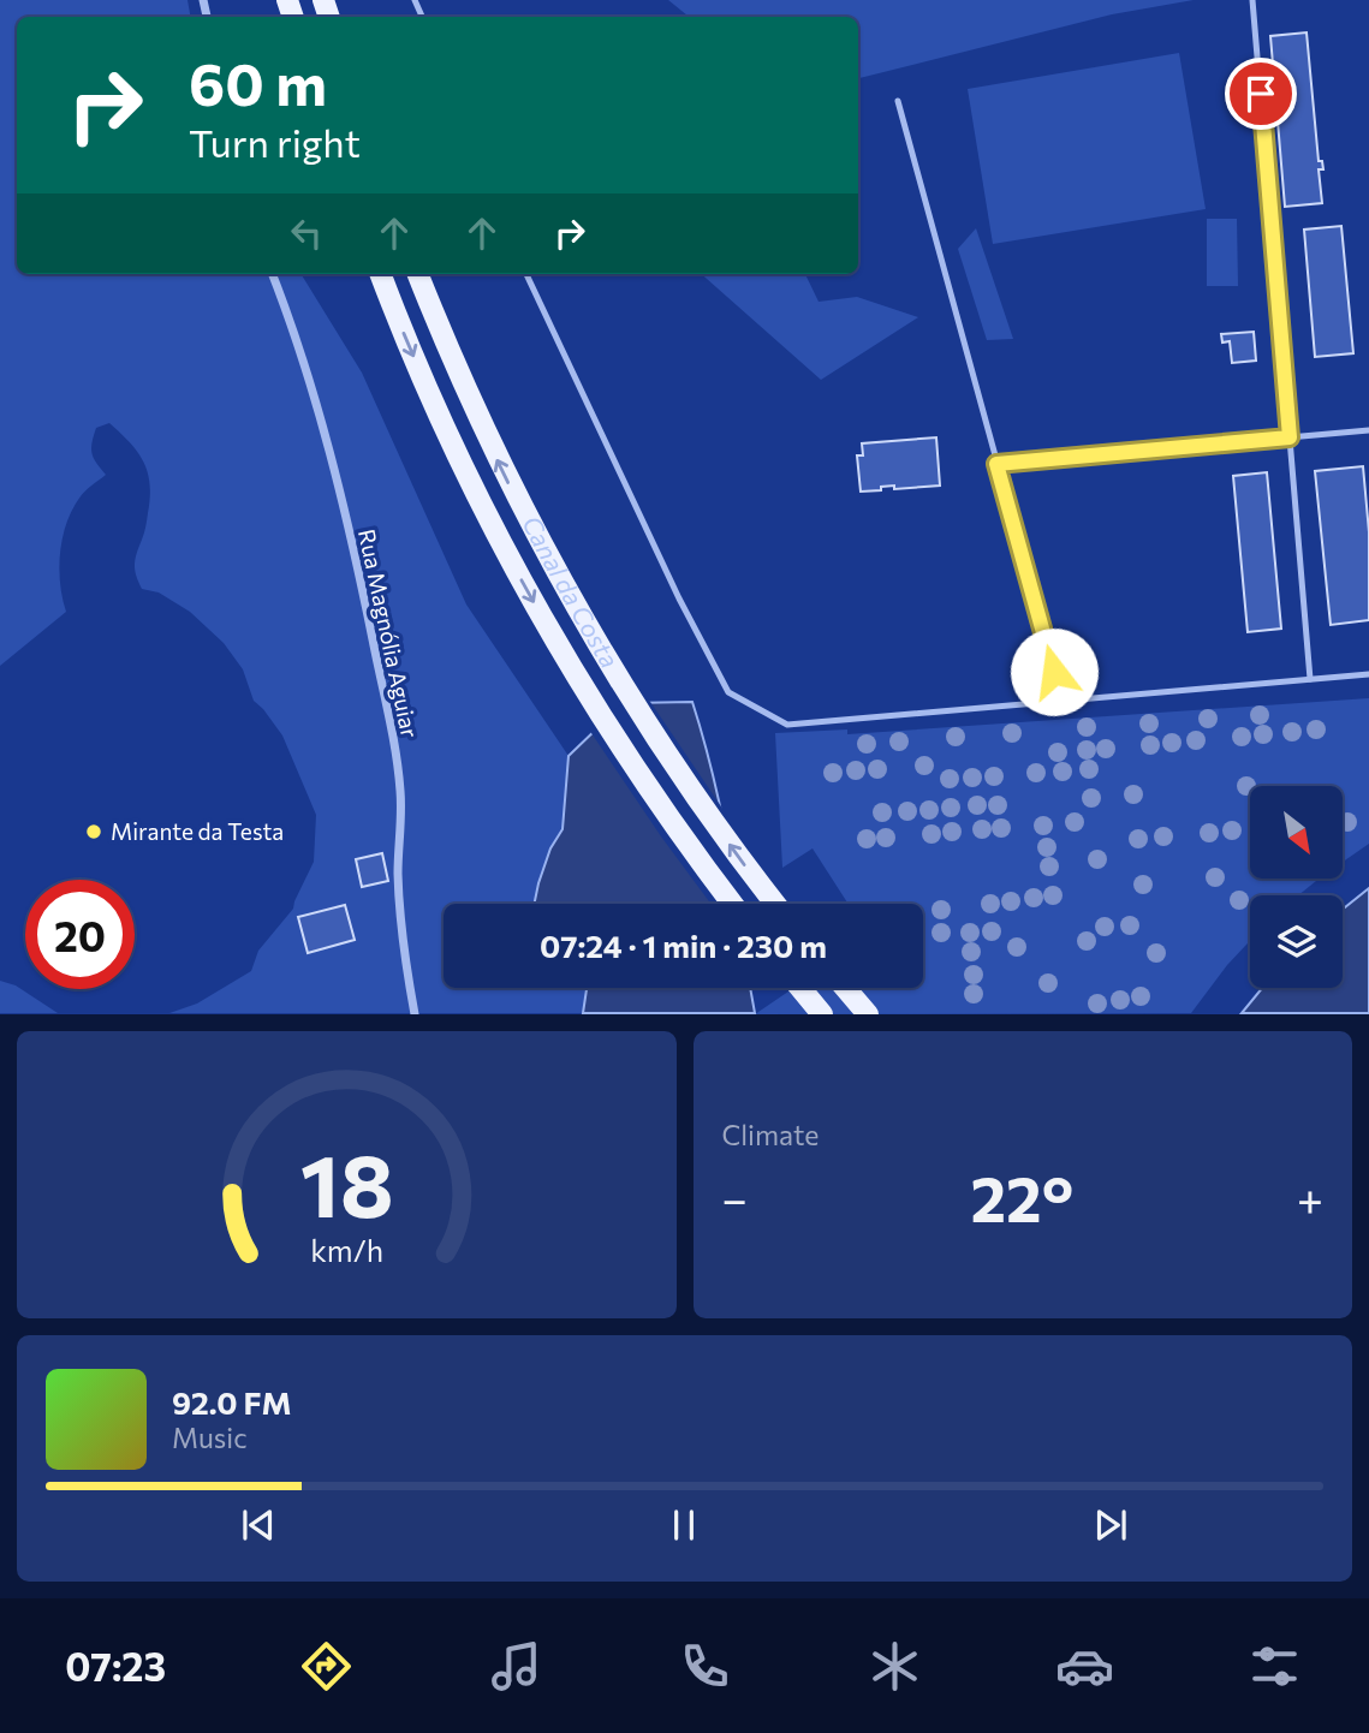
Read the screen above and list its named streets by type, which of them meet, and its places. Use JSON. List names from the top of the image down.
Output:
{
  "streets": {
    "street": ["Rua Magnólia Aguiar"]
  },
  "water": ["Canal da Costa"],
  "places": ["Mirante da Testa"],
  "north": "bottom right",
  "page": {
    "turn": ["60 m", "Turn right"],
    "limit": "20",
    "trip": "07:24 · 1 min · 230 m",
    "tile": "Climate",
    "heat": ["−", "22°", "+"],
    "song": ["92.0 FM", "Music"],
    "tabs": "07:23",
    "gauge": ["18", "km/h"]
  }
}
